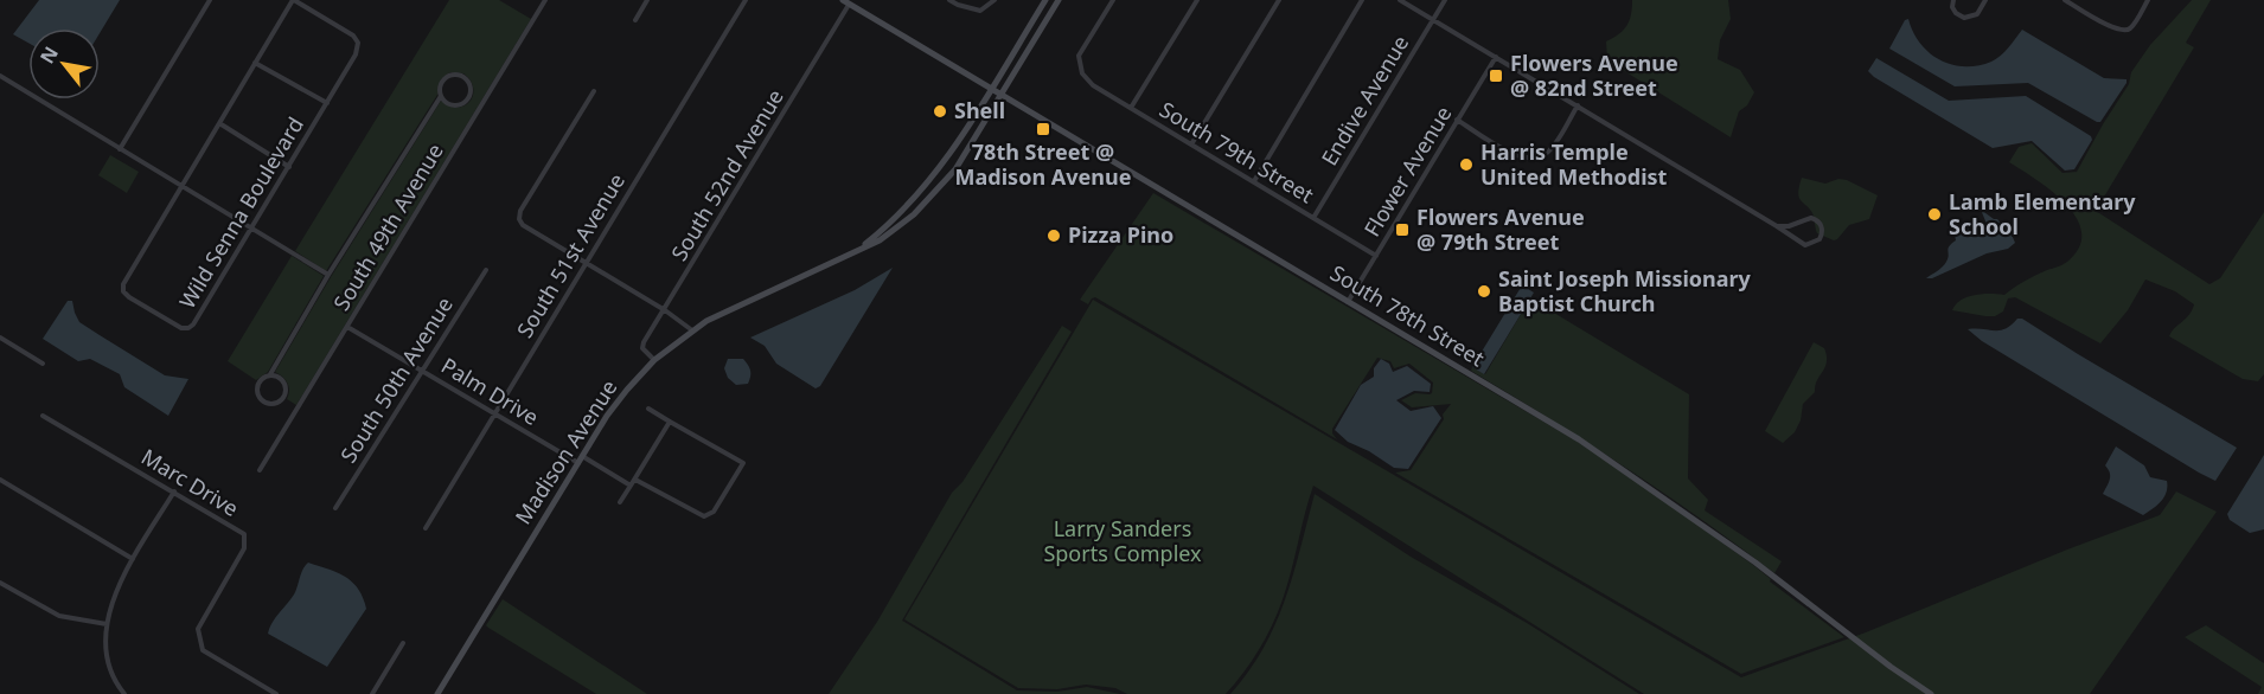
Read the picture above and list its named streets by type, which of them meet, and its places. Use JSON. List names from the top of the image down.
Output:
{
  "streets": {
    "street": [
      "Endive Avenue",
      "South 79th Street",
      "Flower Avenue",
      "South 52nd Avenue",
      "Wild Senna Boulevard",
      "South 49th Avenue",
      "South 51st Avenue",
      "South 78th Street",
      "South 50th Avenue",
      "Palm Drive",
      "Madison Avenue",
      "Marc Drive"
    ]
  },
  "crossings": [
    ["Endive Avenue", "South 79th Street"],
    ["South 79th Street", "Flower Avenue"],
    ["Flower Avenue", "South 78th Street"],
    ["South 52nd Avenue", "South 78th Street"],
    ["South 52nd Avenue", "Madison Avenue"],
    ["South 49th Avenue", "Palm Drive"],
    ["South 51st Avenue", "Palm Drive"],
    ["South 78th Street", "Madison Avenue"],
    ["South 50th Avenue", "Palm Drive"],
    ["Palm Drive", "Madison Avenue"]
  ],
  "parks": ["Larry Sanders Sports Complex"],
  "places": {
    "transit": ["Flowers Avenue @ 82nd Street", "78th Street @ Madison Avenue", "Flowers Avenue @ 79th Street"],
    "other": [
      "Shell",
      "Harris Temple United Methodist",
      "Lamb Elementary School",
      "Pizza Pino",
      "Saint Joseph Missionary Baptist Church"
    ]
  },
  "north": "top left"
}
